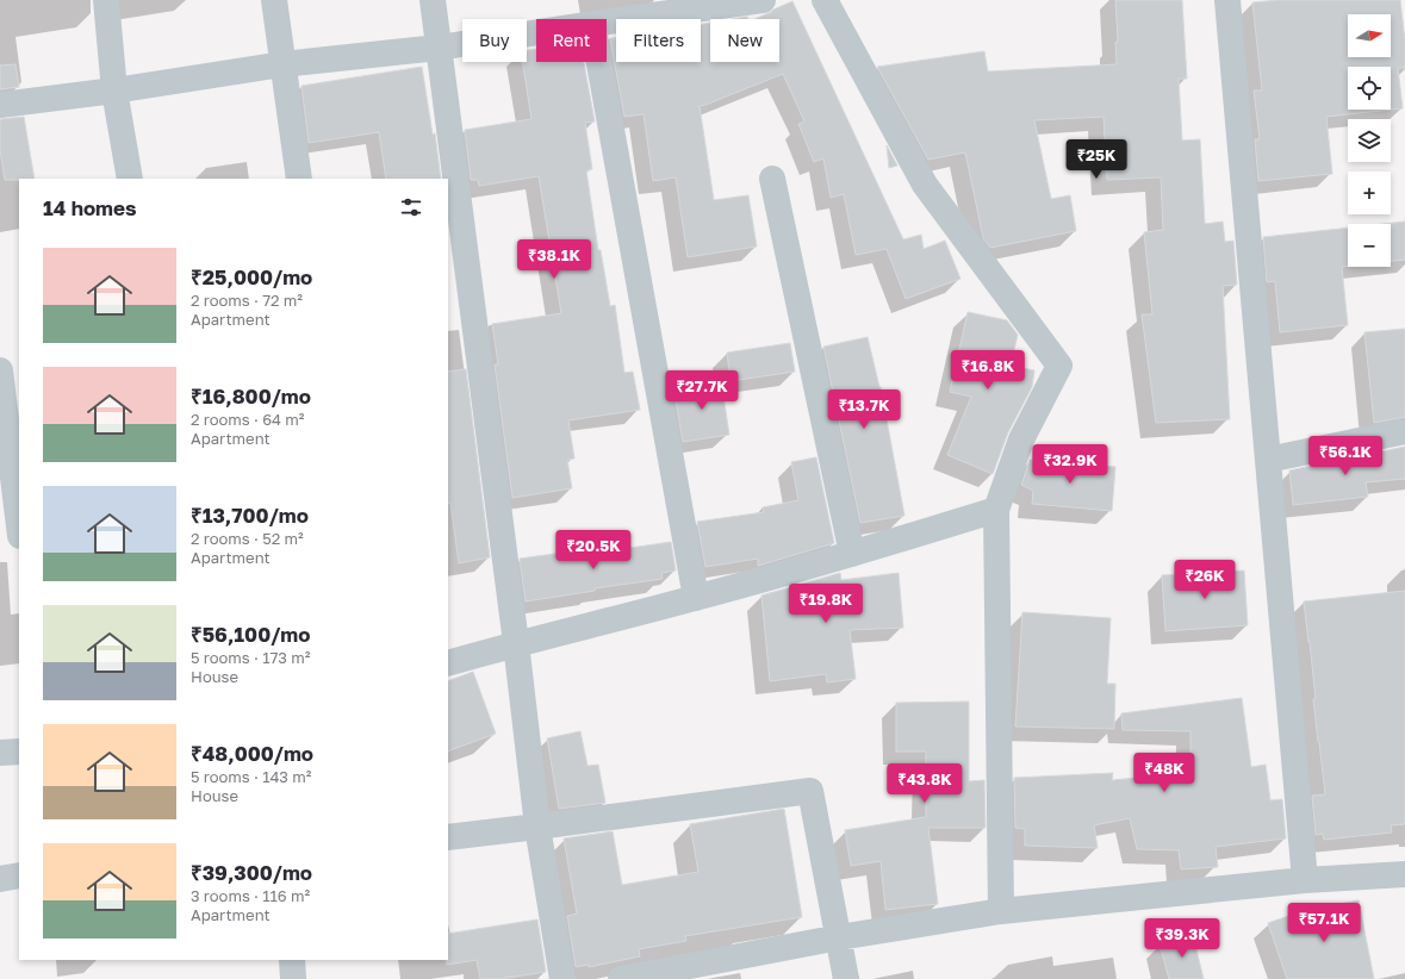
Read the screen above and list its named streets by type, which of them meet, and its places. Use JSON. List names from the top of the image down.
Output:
{
  "north": "right",
  "page": {
    "map_buttons": ["+", "−"],
    "chip": [
      "Buy",
      "Rent",
      "Filters",
      "New"
    ],
    "price": [
      "₹25K",
      "₹38.1K",
      "₹16.8K",
      "₹27.7K",
      "₹13.7K",
      "₹56.1K",
      "₹32.9K",
      "₹20.5K",
      "₹26K",
      "₹19.8K",
      "₹48K",
      "₹43.8K",
      "₹57.1K",
      "₹39.3K"
    ],
    "heading": "14 homes",
    "list": [
      {
        "name": "₹25,000/mo",
        "note": "2 rooms · 72 m² · Apartment"
      },
      {
        "name": "₹16,800/mo",
        "note": "2 rooms · 64 m² · Apartment"
      },
      {
        "name": "₹13,700/mo",
        "note": "2 rooms · 52 m² · Apartment"
      },
      {
        "name": "₹56,100/mo",
        "note": "5 rooms · 173 m² · House"
      },
      {
        "name": "₹48,000/mo",
        "note": "5 rooms · 143 m² · House"
      },
      {
        "name": "₹39,300/mo",
        "note": "3 rooms · 116 m² · Apartment"
      }
    ]
  }
}
